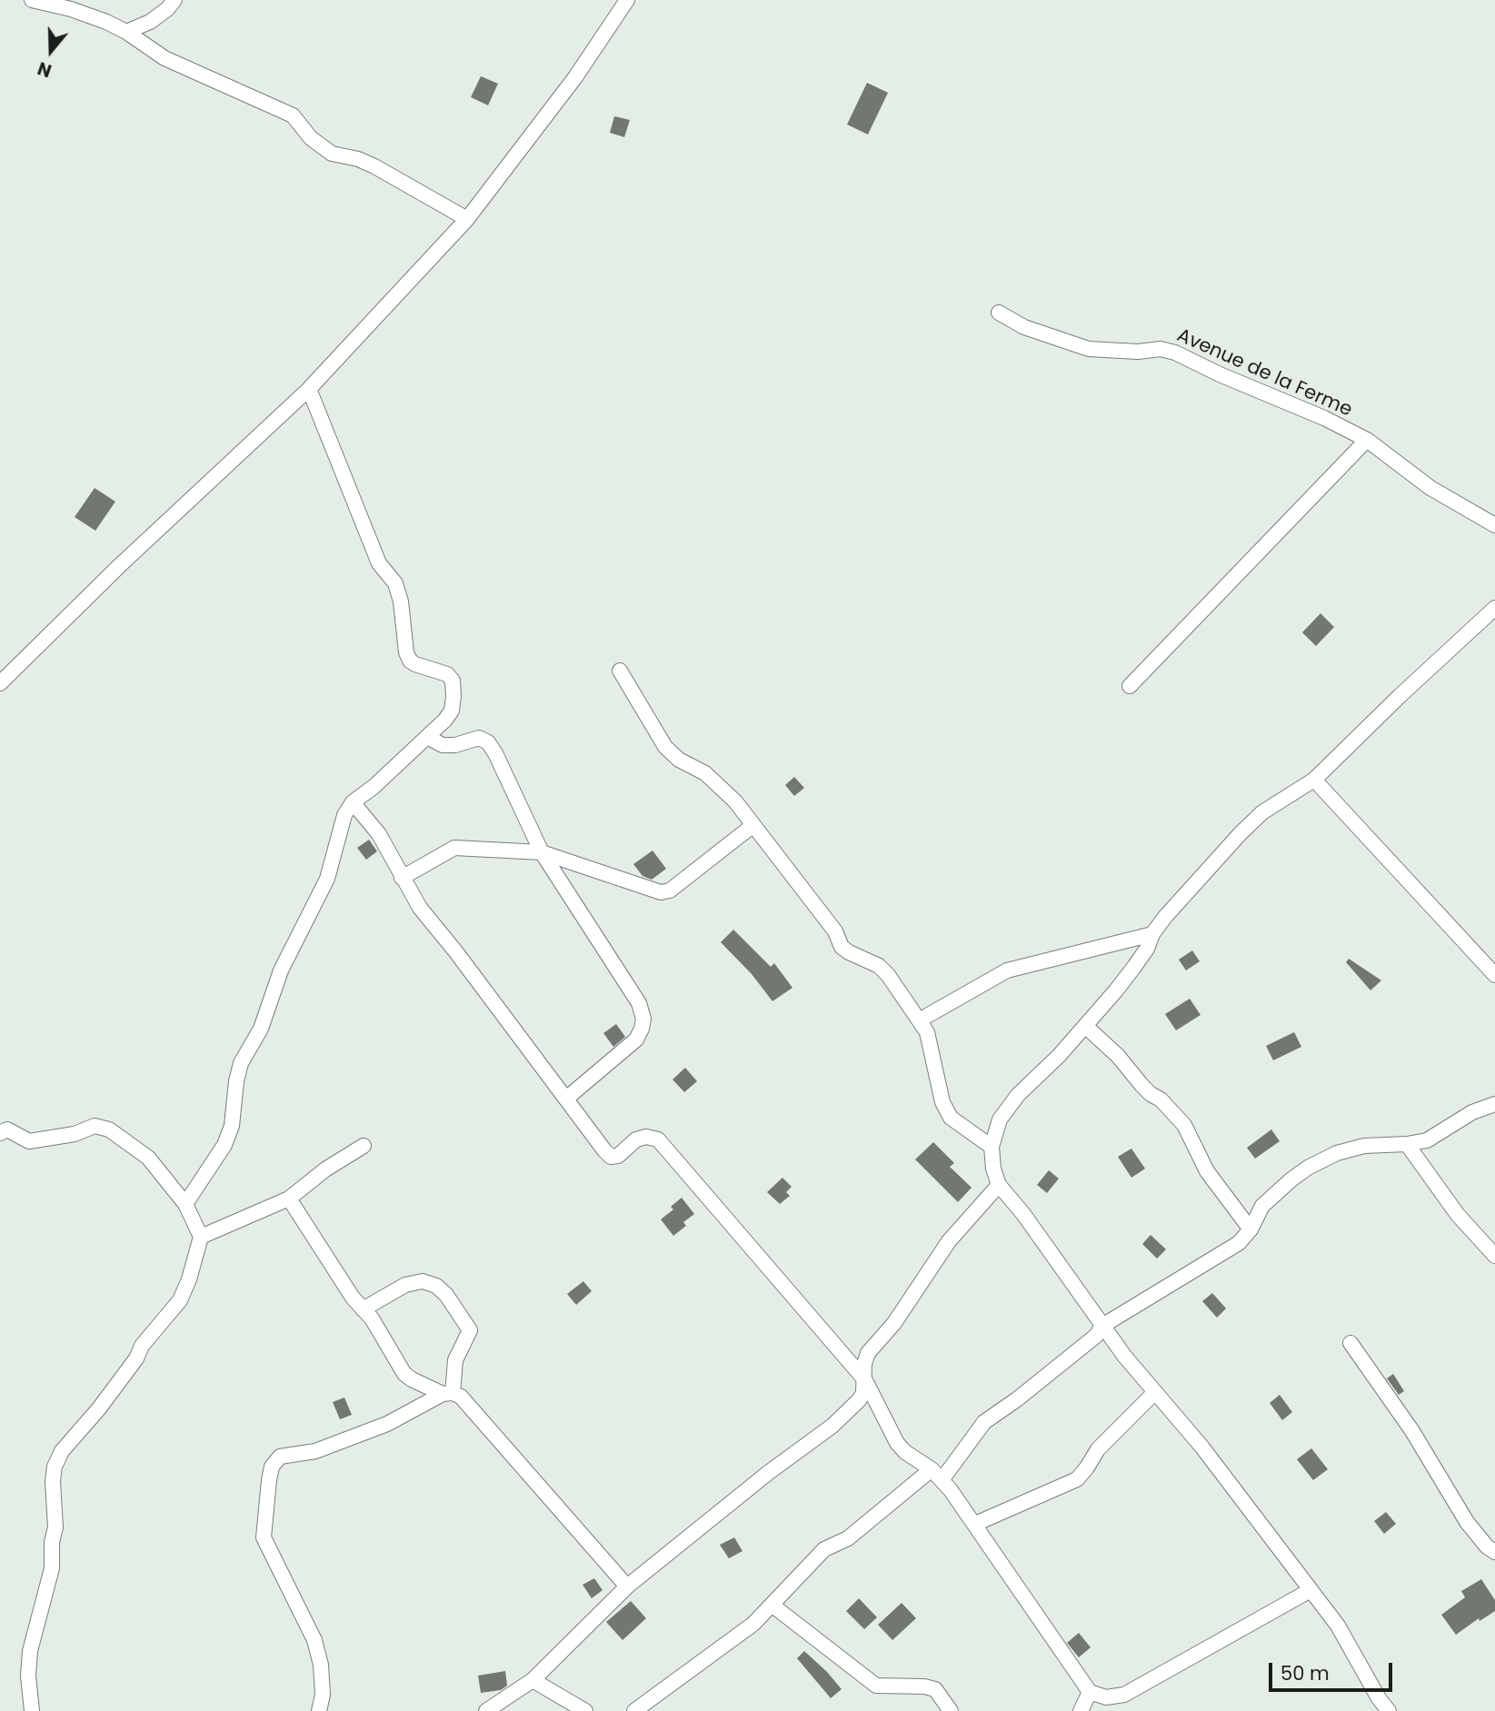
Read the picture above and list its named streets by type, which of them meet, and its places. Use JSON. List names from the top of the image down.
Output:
{
  "streets": {
    "street": ["Avenue de la Ferme"]
  },
  "scale_bar": "50 m",
  "north": "bottom"
}
